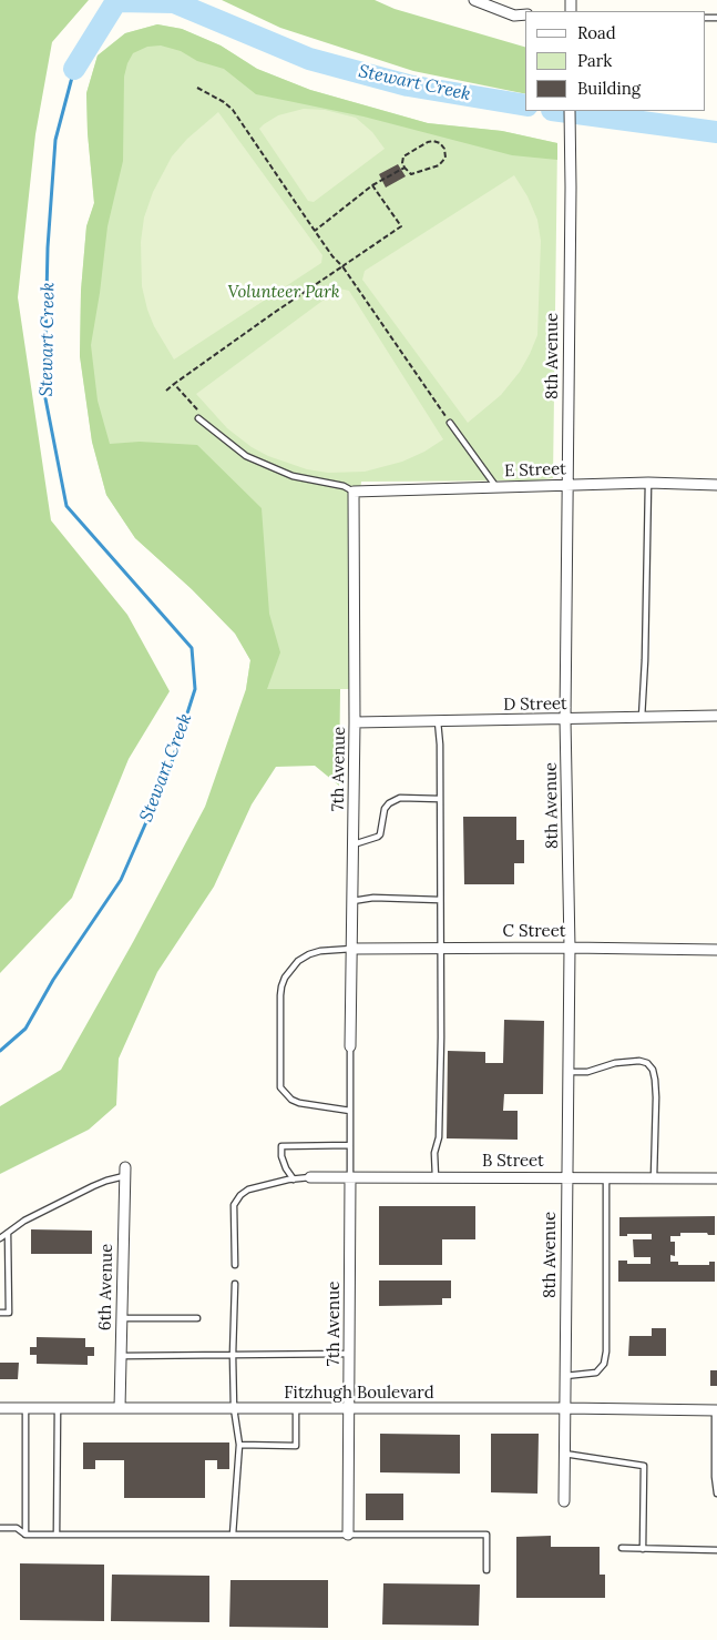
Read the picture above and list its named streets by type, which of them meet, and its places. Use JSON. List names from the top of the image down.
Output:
{
  "streets": {
    "street": [
      "8th Avenue",
      "E Street",
      "D Street",
      "7th Avenue",
      "C Street",
      "B Street",
      "6th Avenue",
      "Fitzhugh Boulevard"
    ]
  },
  "crossings": [
    ["8th Avenue", "E Street"],
    ["8th Avenue", "D Street"],
    ["8th Avenue", "C Street"],
    ["8th Avenue", "B Street"],
    ["8th Avenue", "Fitzhugh Boulevard"],
    ["E Street", "7th Avenue"],
    ["D Street", "7th Avenue"],
    ["7th Avenue", "C Street"],
    ["7th Avenue", "B Street"],
    ["7th Avenue", "Fitzhugh Boulevard"],
    ["6th Avenue", "Fitzhugh Boulevard"]
  ],
  "water": ["Stewart Creek"],
  "parks": ["Volunteer Park"],
  "legend": ["Road", "Park", "Building"]
}
